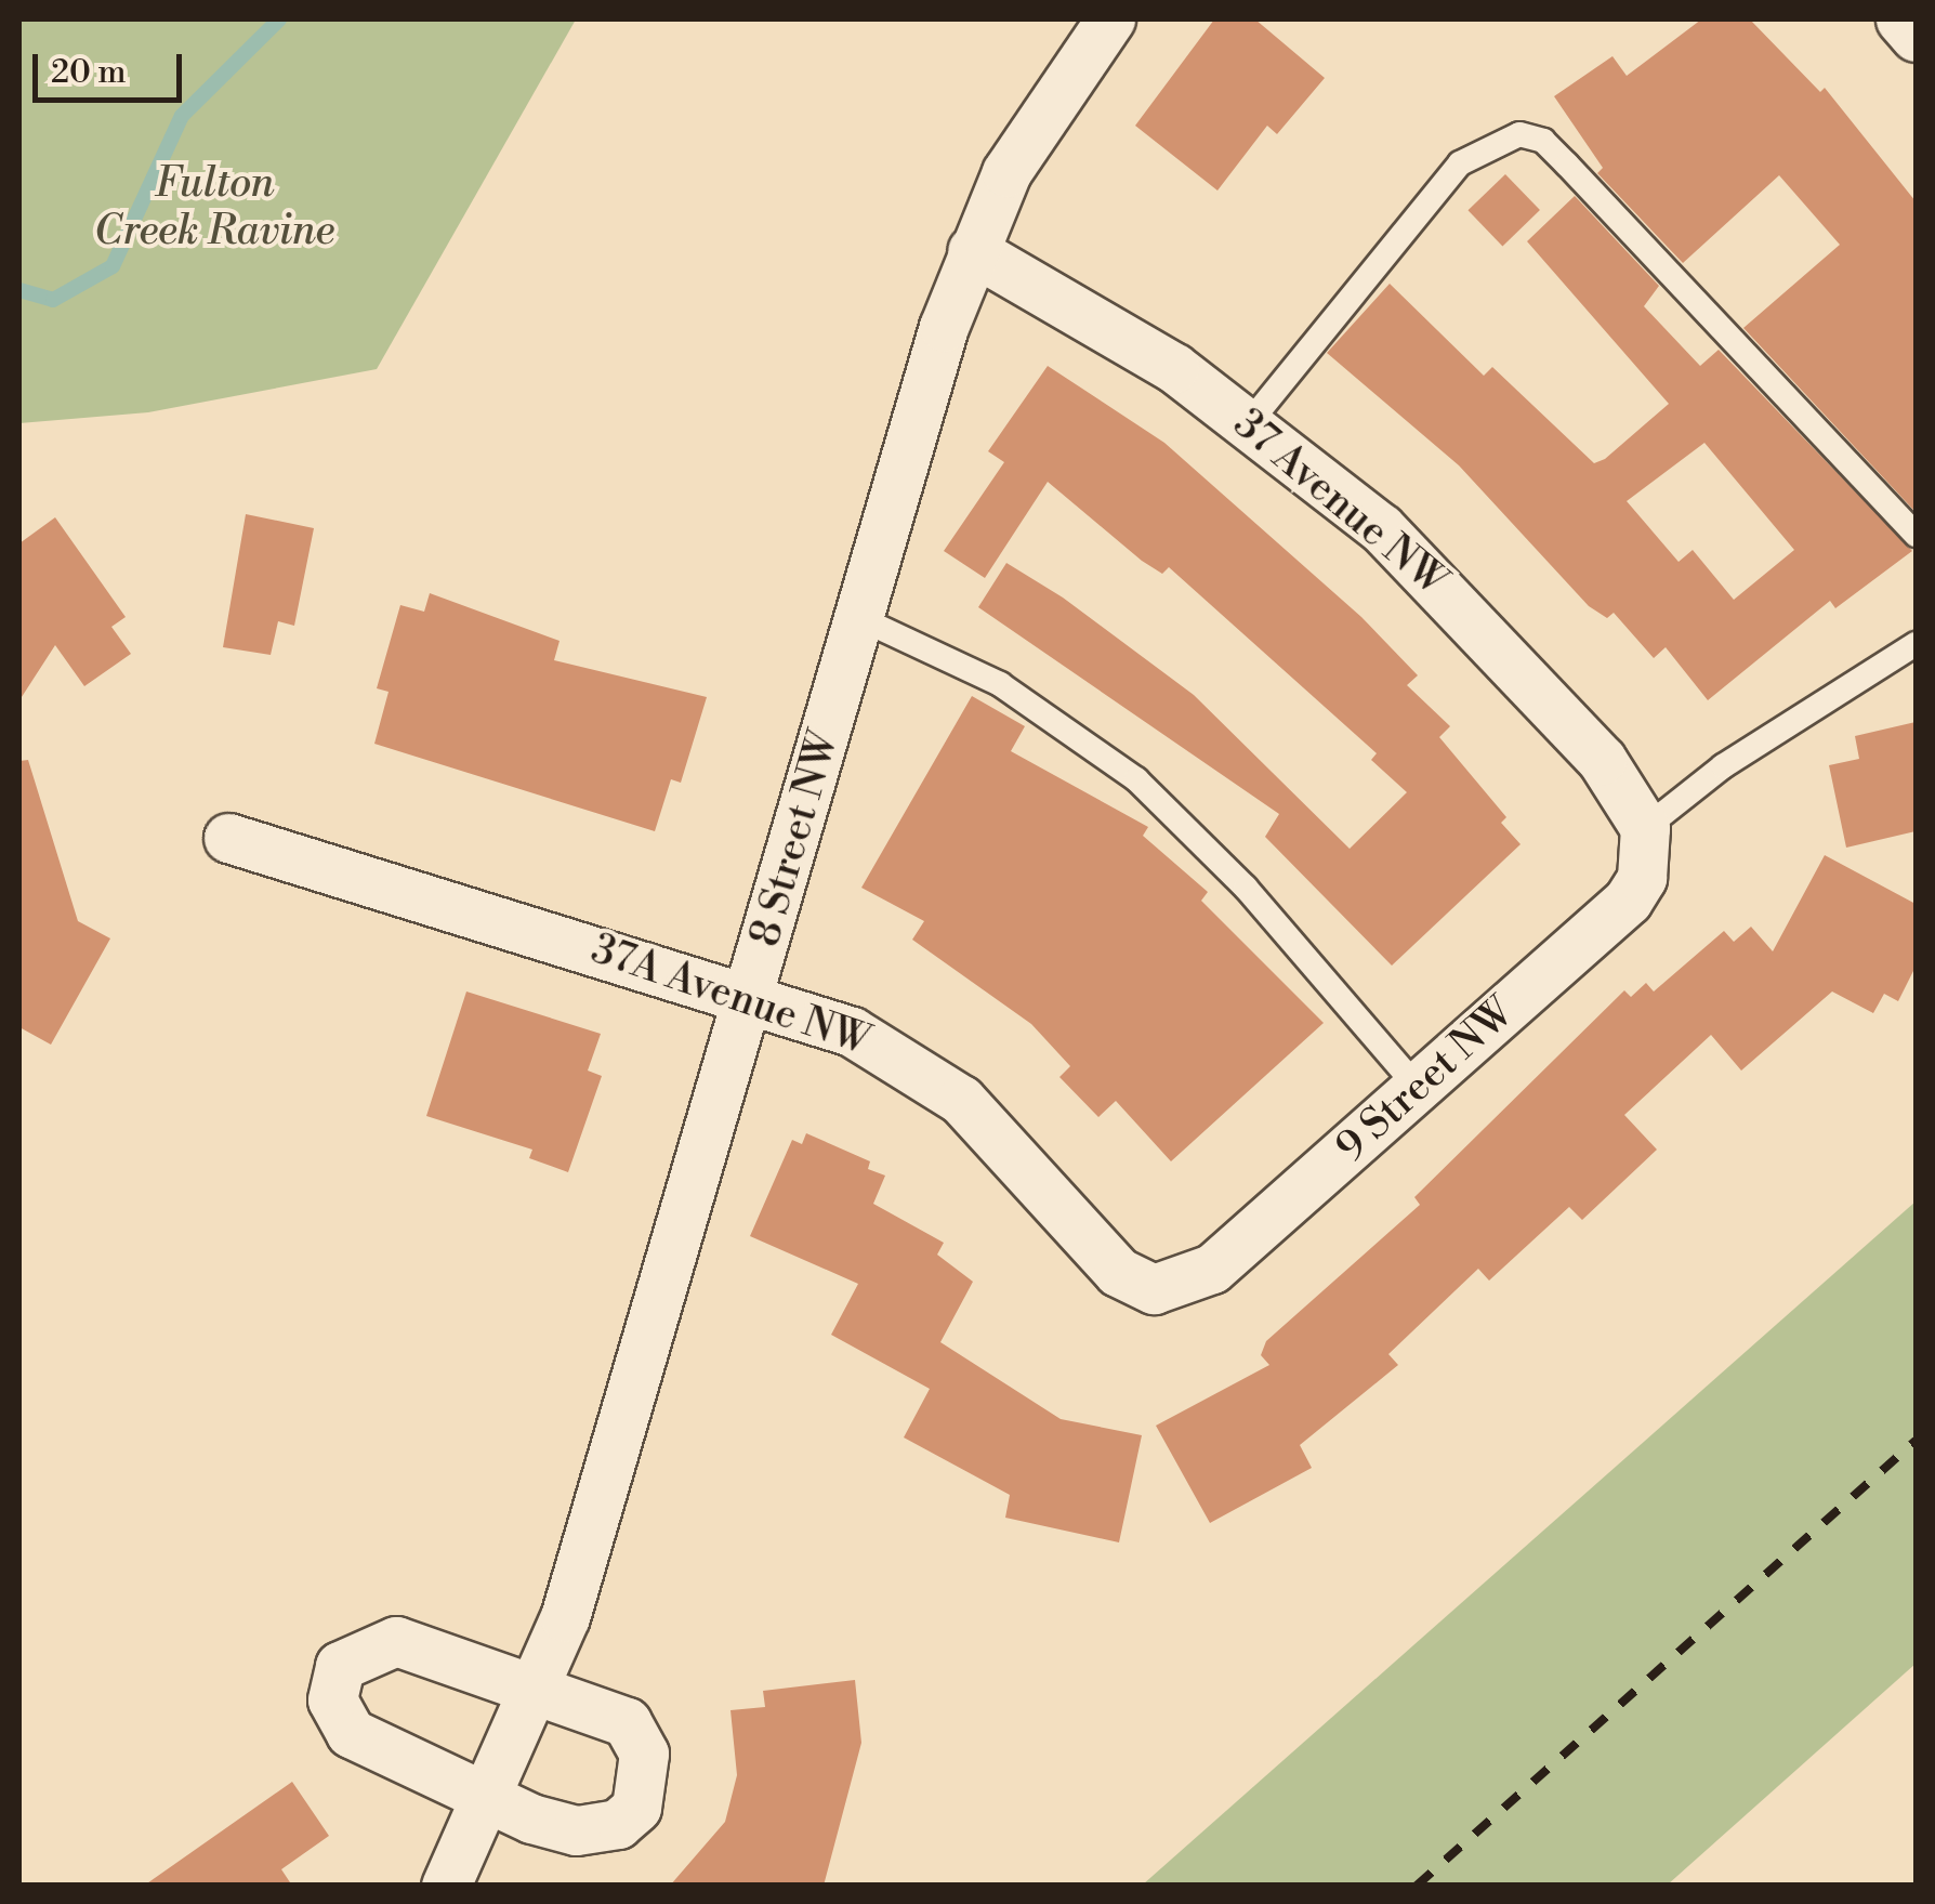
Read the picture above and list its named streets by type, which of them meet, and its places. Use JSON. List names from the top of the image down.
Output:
{
  "streets": {
    "street": [
      "37 Avenue NW",
      "8 Street NW",
      "37A Avenue NW",
      "9 Street NW"
    ]
  },
  "crossings": [
    ["37 Avenue NW", "8 Street NW"],
    ["37 Avenue NW", "9 Street NW"],
    ["8 Street NW", "37A Avenue NW"],
    ["37A Avenue NW", "9 Street NW"]
  ],
  "parks": ["Fulton Creek Ravine"],
  "scale_bar": "20 m"
}
